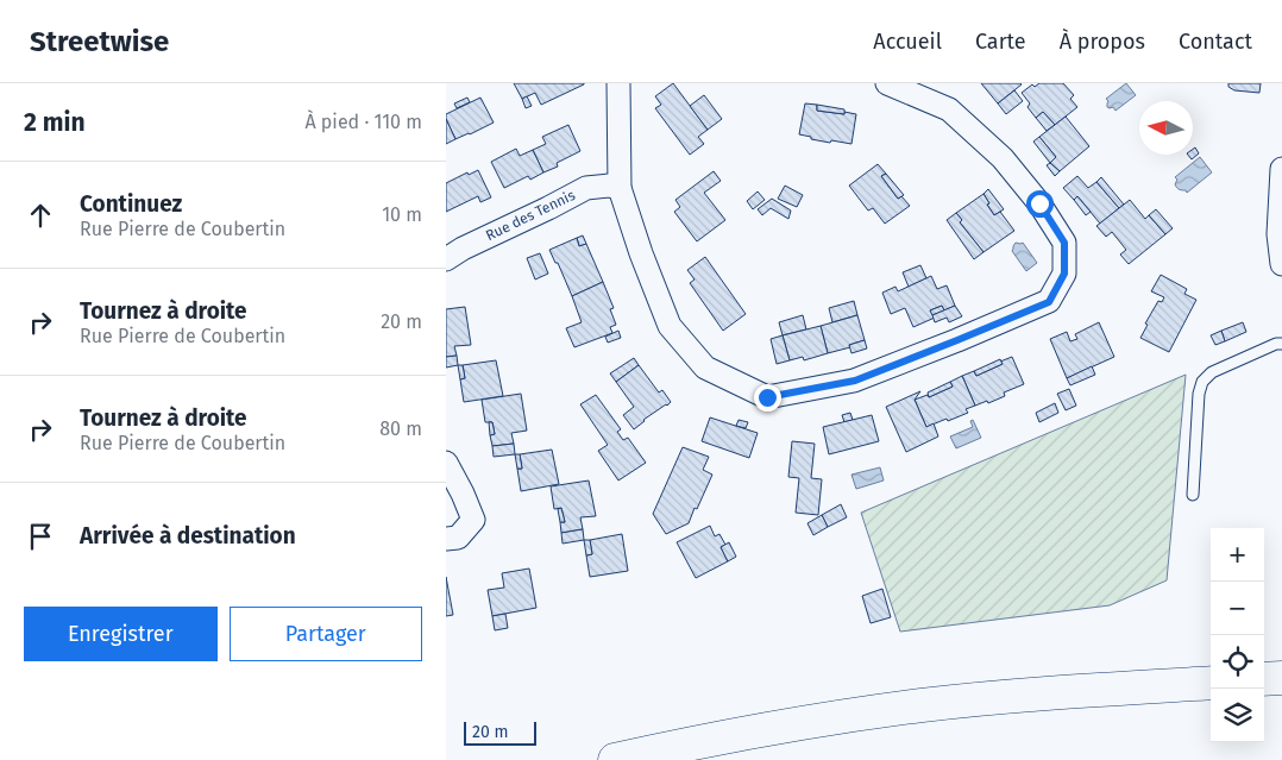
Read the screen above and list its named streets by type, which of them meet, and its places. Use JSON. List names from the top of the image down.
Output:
{
  "streets": {
    "street": ["Rue des Tennis"]
  },
  "scale_bar": "20 m",
  "north": "left",
  "page": {
    "header": "Streetwise",
    "nav": [
      "Accueil",
      "Carte",
      "À propos",
      "Contact"
    ],
    "heading": ["2 min", "À pied · 110 m"],
    "list": [
      ["Continuez", "Rue Pierre de Coubertin", "10 m"],
      ["Tournez à droite", "Rue Pierre de Coubertin", "20 m"],
      ["Tournez à droite", "Rue Pierre de Coubertin", "80 m"],
      "Arrivée à destination"
    ],
    "map_buttons": ["+", "−"],
    "buttons": ["Enregistrer", "Partager"],
    "scale": "20 m"
  }
}
